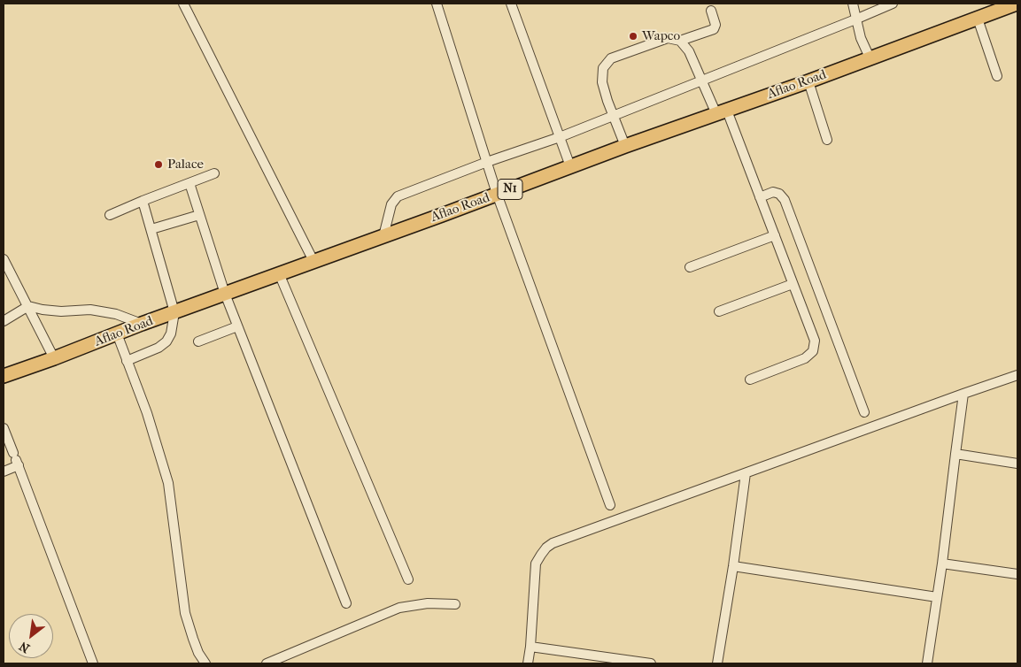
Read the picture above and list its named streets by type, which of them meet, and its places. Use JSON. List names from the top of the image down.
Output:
{
  "streets": {
    "highway": ["Aflao Road", "N1"]
  },
  "places": ["Wapco", "Palace"],
  "north": "bottom left"
}
